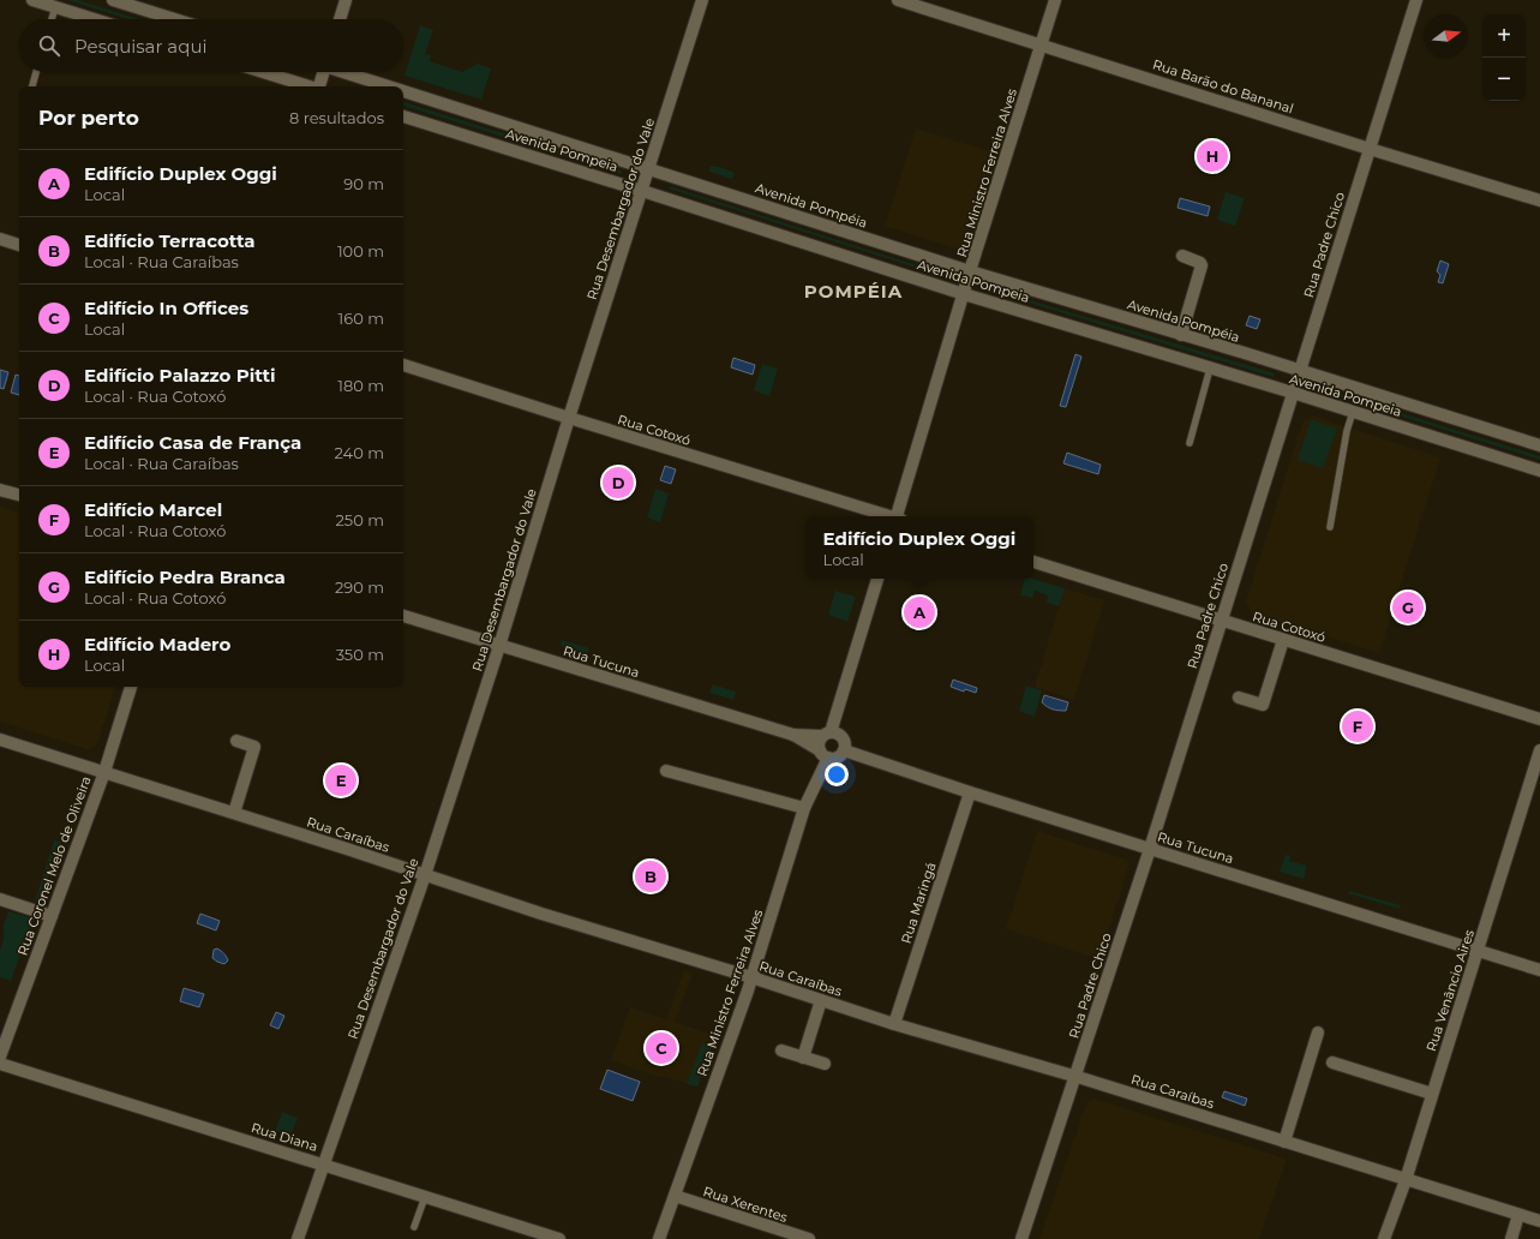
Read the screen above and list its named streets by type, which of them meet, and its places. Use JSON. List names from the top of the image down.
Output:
{
  "streets": {
    "street": [
      "Rua Barão do Bananal",
      "Avenida Pompeia",
      "Rua Ministro Ferreira Alves",
      "Avenida Pompéia",
      "Rua Desembargador do Vale",
      "Rua Padre Chico",
      "Rua Cotoxó",
      "Rua Tucuna",
      "Rua Caraíbas",
      "Rua Coronel Melo de Oliveira",
      "Rua Maringá",
      "Rua Venâncio Aires",
      "Rua Diana",
      "Rua Xerentes"
    ]
  },
  "crossings": [
    ["Rua Barão do Bananal", "Rua Ministro Ferreira Alves"],
    ["Rua Barão do Bananal", "Rua Padre Chico"],
    ["Avenida Pompeia", "Rua Ministro Ferreira Alves"],
    ["Avenida Pompeia", "Avenida Pompéia"],
    ["Avenida Pompeia", "Rua Desembargador do Vale"],
    ["Avenida Pompeia", "Rua Padre Chico"],
    ["Rua Ministro Ferreira Alves", "Avenida Pompéia"],
    ["Rua Ministro Ferreira Alves", "Rua Tucuna"],
    ["Rua Ministro Ferreira Alves", "Rua Caraíbas"],
    ["Rua Ministro Ferreira Alves", "Rua Xerentes"],
    ["Avenida Pompéia", "Rua Desembargador do Vale"],
    ["Avenida Pompéia", "Rua Padre Chico"],
    ["Rua Desembargador do Vale", "Rua Cotoxó"],
    ["Rua Desembargador do Vale", "Rua Tucuna"],
    ["Rua Desembargador do Vale", "Rua Caraíbas"],
    ["Rua Desembargador do Vale", "Rua Diana"],
    ["Rua Padre Chico", "Rua Cotoxó"],
    ["Rua Padre Chico", "Rua Tucuna"],
    ["Rua Padre Chico", "Rua Caraíbas"],
    ["Rua Tucuna", "Rua Maringá"],
    ["Rua Tucuna", "Rua Venâncio Aires"],
    ["Rua Caraíbas", "Rua Coronel Melo de Oliveira"],
    ["Rua Caraíbas", "Rua Maringá"],
    ["Rua Caraíbas", "Rua Venâncio Aires"]
  ],
  "districts": ["POMPÉIA"],
  "north": "right",
  "page": {
    "map_buttons": ["+", "−"],
    "search": "Pesquisar aqui",
    "heading": ["Por perto", "8 resultados"],
    "pins": [
      "H",
      "D",
      "G",
      "A",
      "F",
      "E",
      "B",
      "C"
    ],
    "list": [
      {
        "mark": "A",
        "name": "Edifício Duplex Oggi",
        "note": "Local",
        "value": "90 m"
      },
      {
        "mark": "B",
        "name": "Edifício Terracotta",
        "note": "Local · Rua Caraíbas",
        "value": "100 m"
      },
      {
        "mark": "C",
        "name": "Edifício In Offices",
        "note": "Local",
        "value": "160 m"
      },
      {
        "mark": "D",
        "name": "Edifício Palazzo Pitti",
        "note": "Local · Rua Cotoxó",
        "value": "180 m"
      },
      {
        "mark": "E",
        "name": "Edifício Casa de França",
        "note": "Local · Rua Caraíbas",
        "value": "240 m"
      },
      {
        "mark": "F",
        "name": "Edifício Marcel",
        "note": "Local · Rua Cotoxó",
        "value": "250 m"
      },
      {
        "mark": "G",
        "name": "Edifício Pedra Branca",
        "note": "Local · Rua Cotoxó",
        "value": "290 m"
      },
      {
        "mark": "H",
        "name": "Edifício Madero",
        "note": "Local",
        "value": "350 m"
      }
    ],
    "popup": ["Edifício Duplex Oggi", "Local"]
  }
}
